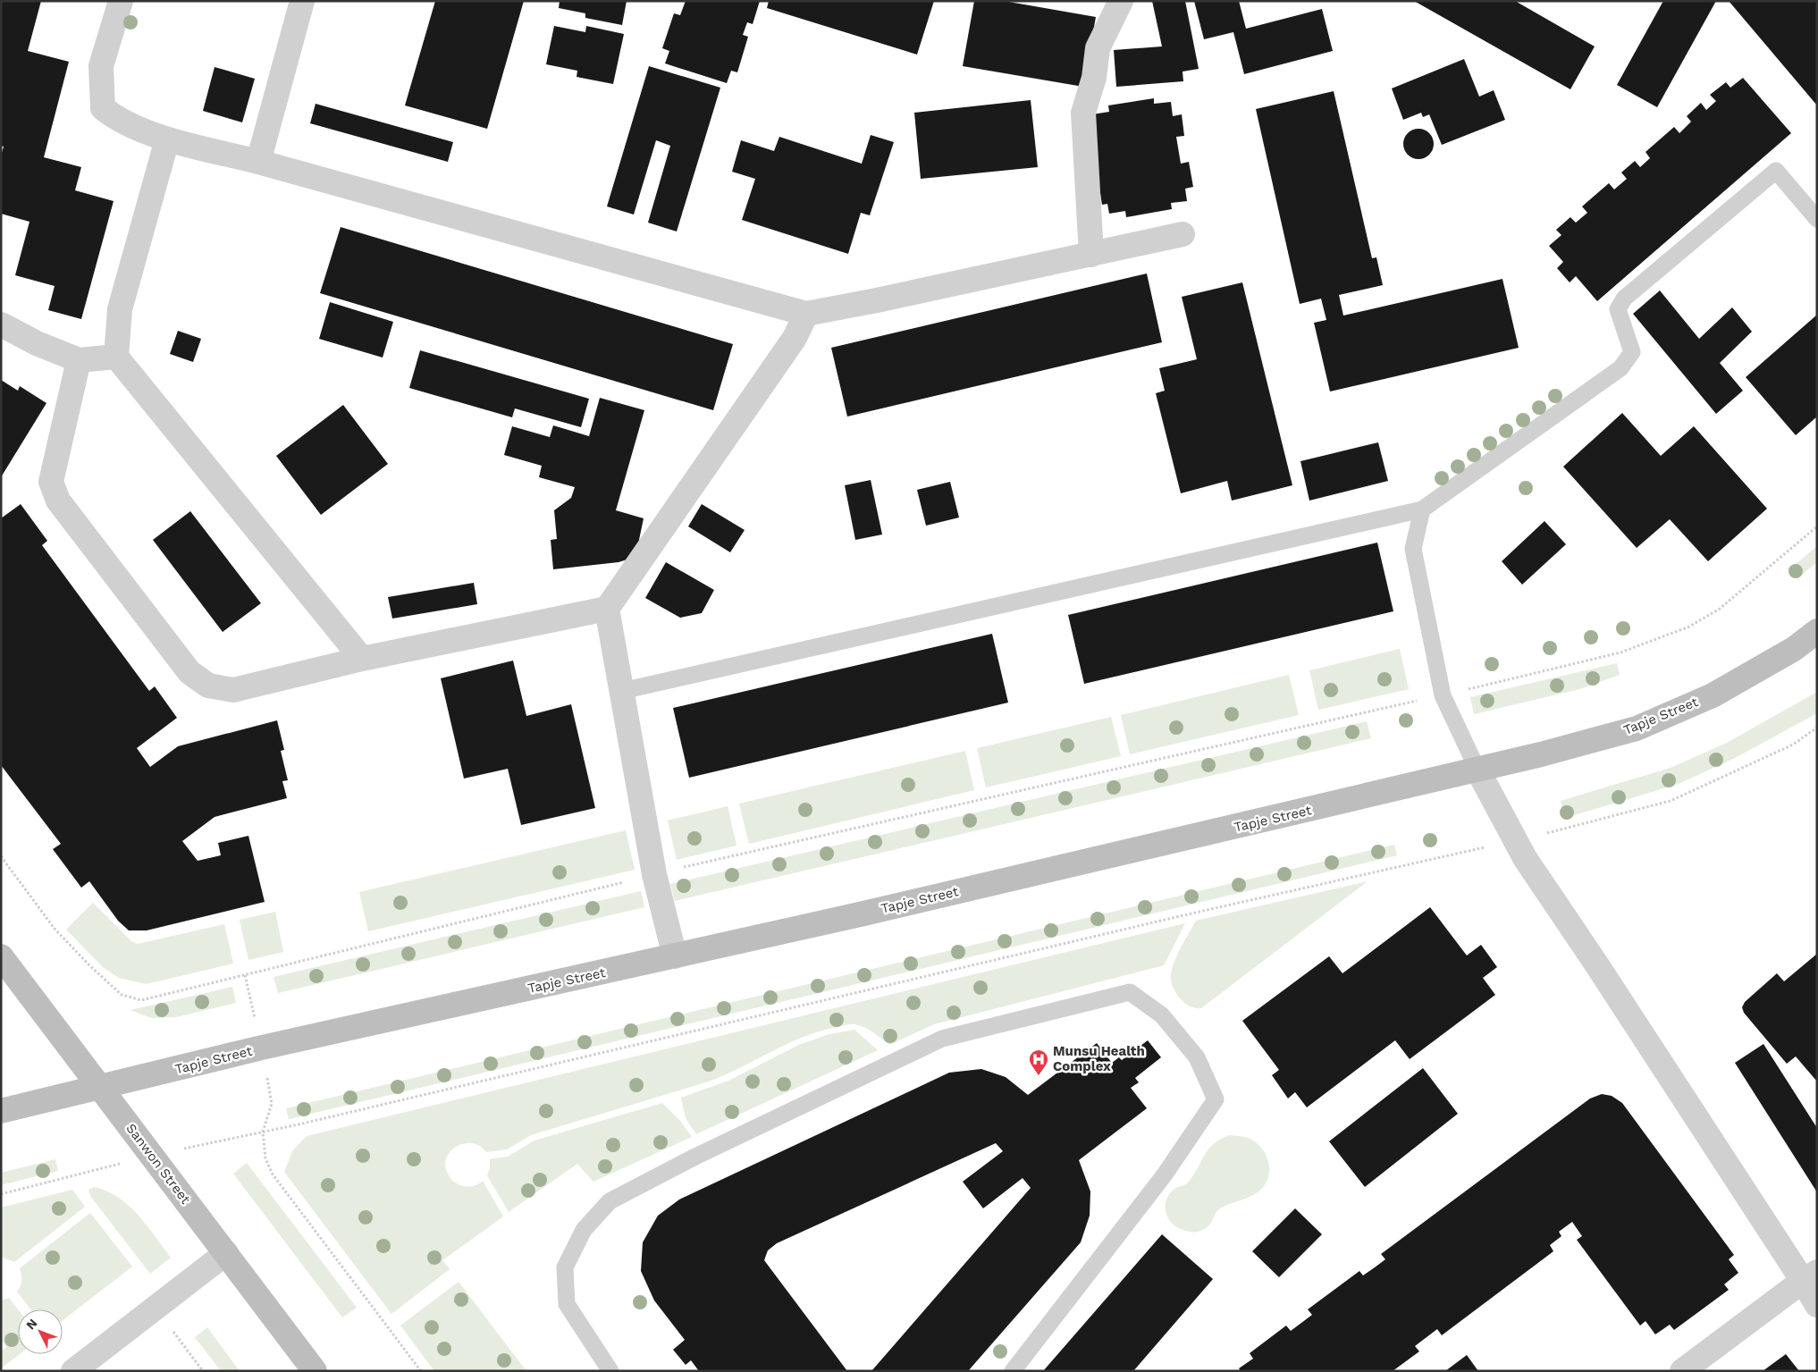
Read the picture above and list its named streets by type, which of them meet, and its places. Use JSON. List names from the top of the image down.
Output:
{
  "streets": {
    "main road": ["Tapje Street", "Sanwon Street"]
  },
  "crossings": [
    ["Tapje Street", "Sanwon Street"]
  ],
  "places": {
    "hospital": ["Munsu Health Complex"]
  },
  "north": "top left"
}
